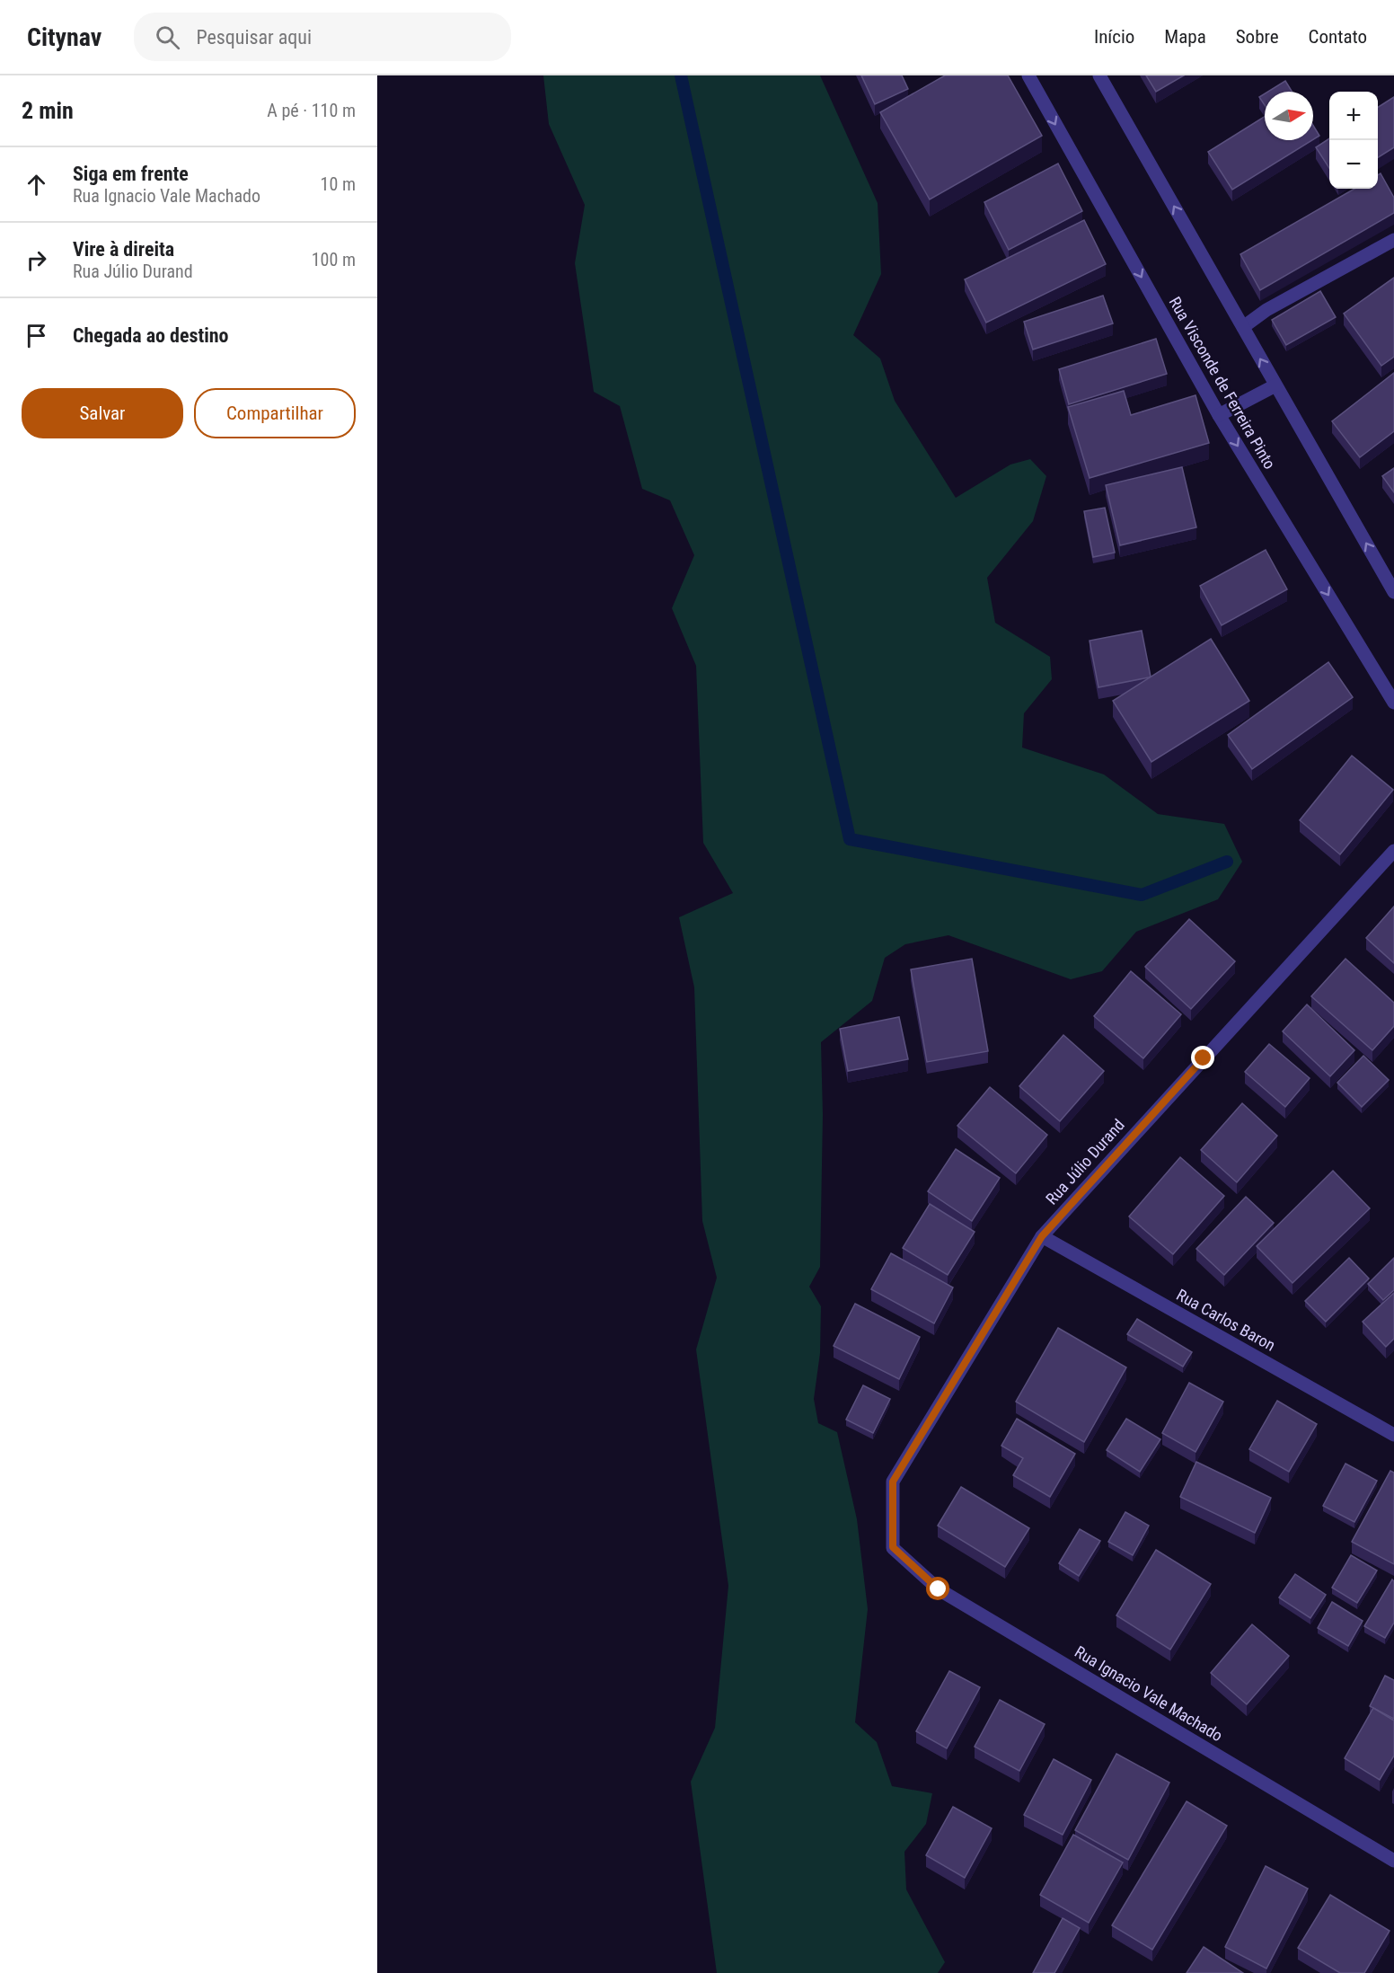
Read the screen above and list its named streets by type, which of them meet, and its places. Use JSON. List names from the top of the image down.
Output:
{
  "streets": {
    "street": [
      "Rua Visconde de Ferreira Pinto",
      "Rua Júlio Durand",
      "Rua Carlos Baron",
      "Rua Ignacio Vale Machado"
    ]
  },
  "crossings": [
    ["Rua Júlio Durand", "Rua Carlos Baron"],
    ["Rua Júlio Durand", "Rua Ignacio Vale Machado"]
  ],
  "north": "right",
  "page": {
    "header": "Citynav",
    "search": "Pesquisar aqui",
    "nav": [
      "Início",
      "Mapa",
      "Sobre",
      "Contato"
    ],
    "heading": ["2 min", "A pé · 110 m"],
    "map_buttons": ["+", "−"],
    "list": [
      ["Siga em frente", "Rua Ignacio Vale Machado", "10 m"],
      ["Vire à direita", "Rua Júlio Durand", "100 m"],
      "Chegada ao destino"
    ],
    "buttons": ["Salvar", "Compartilhar"]
  }
}
